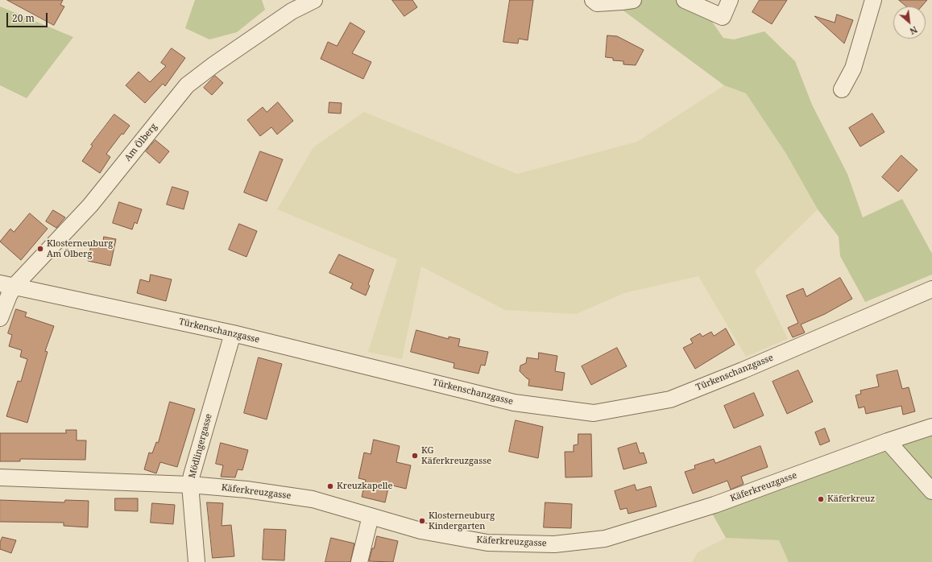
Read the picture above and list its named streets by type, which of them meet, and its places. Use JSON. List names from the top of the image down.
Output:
{
  "streets": {
    "street": [
      "Am Ölberg",
      "Türkenschanzgasse",
      "Mödlingergasse",
      "Käferkreuzgasse"
    ]
  },
  "crossings": [
    ["Am Ölberg", "Türkenschanzgasse"],
    ["Türkenschanzgasse", "Mödlingergasse"],
    ["Mödlingergasse", "Käferkreuzgasse"]
  ],
  "places": [
    "Klosterneuburg Am Ölberg",
    "KG Käferkreuzgasse",
    "Kreuzkapelle",
    "Käferkreuz",
    "Klosterneuburg Kindergarten"
  ],
  "scale_bar": "20 m",
  "north": "bottom right"
}
